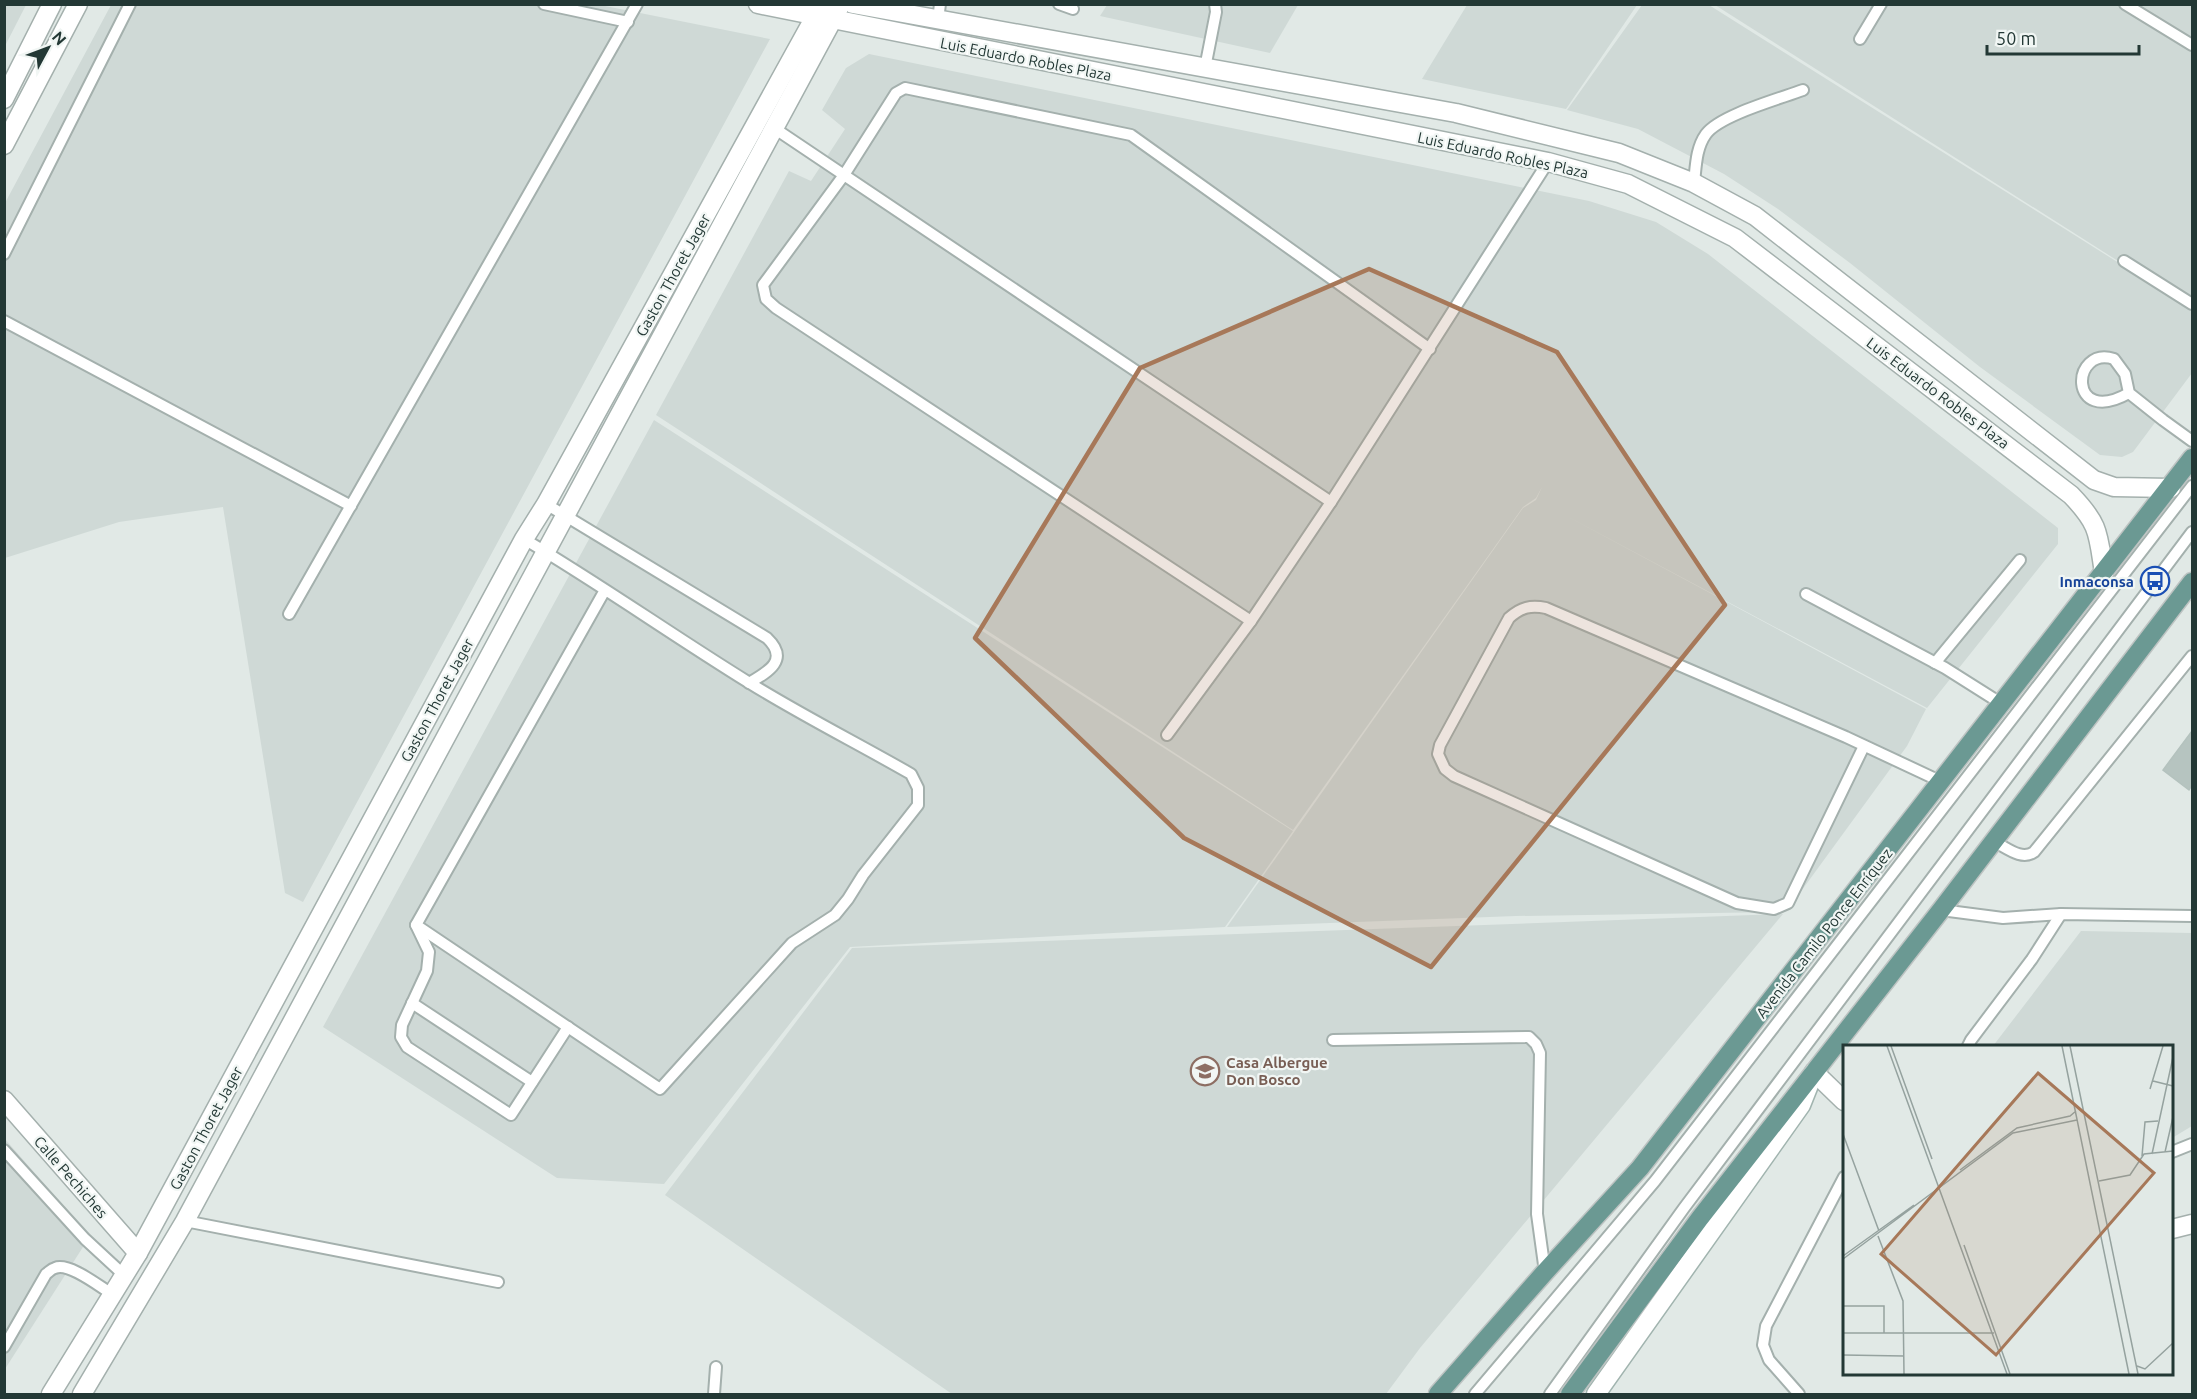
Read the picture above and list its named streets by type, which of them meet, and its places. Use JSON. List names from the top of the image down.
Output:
{
  "streets": {
    "main road": ["Avenida Camilo Ponce Enríquez"],
    "street": ["Luis Eduardo Robles Plaza", "Gaston Thoret Jager", "Calle Pechiches"]
  },
  "crossings": [
    ["Luis Eduardo Robles Plaza", "Gaston Thoret Jager"],
    ["Luis Eduardo Robles Plaza", "Avenida Camilo Ponce Enríquez"],
    ["Gaston Thoret Jager", "Calle Pechiches"]
  ],
  "places": {
    "bus stop": ["Inmaconsa"],
    "school or university": ["Casa Albergue Don Bosco"]
  },
  "scale_bar": "50 m",
  "north": "top right"
}
